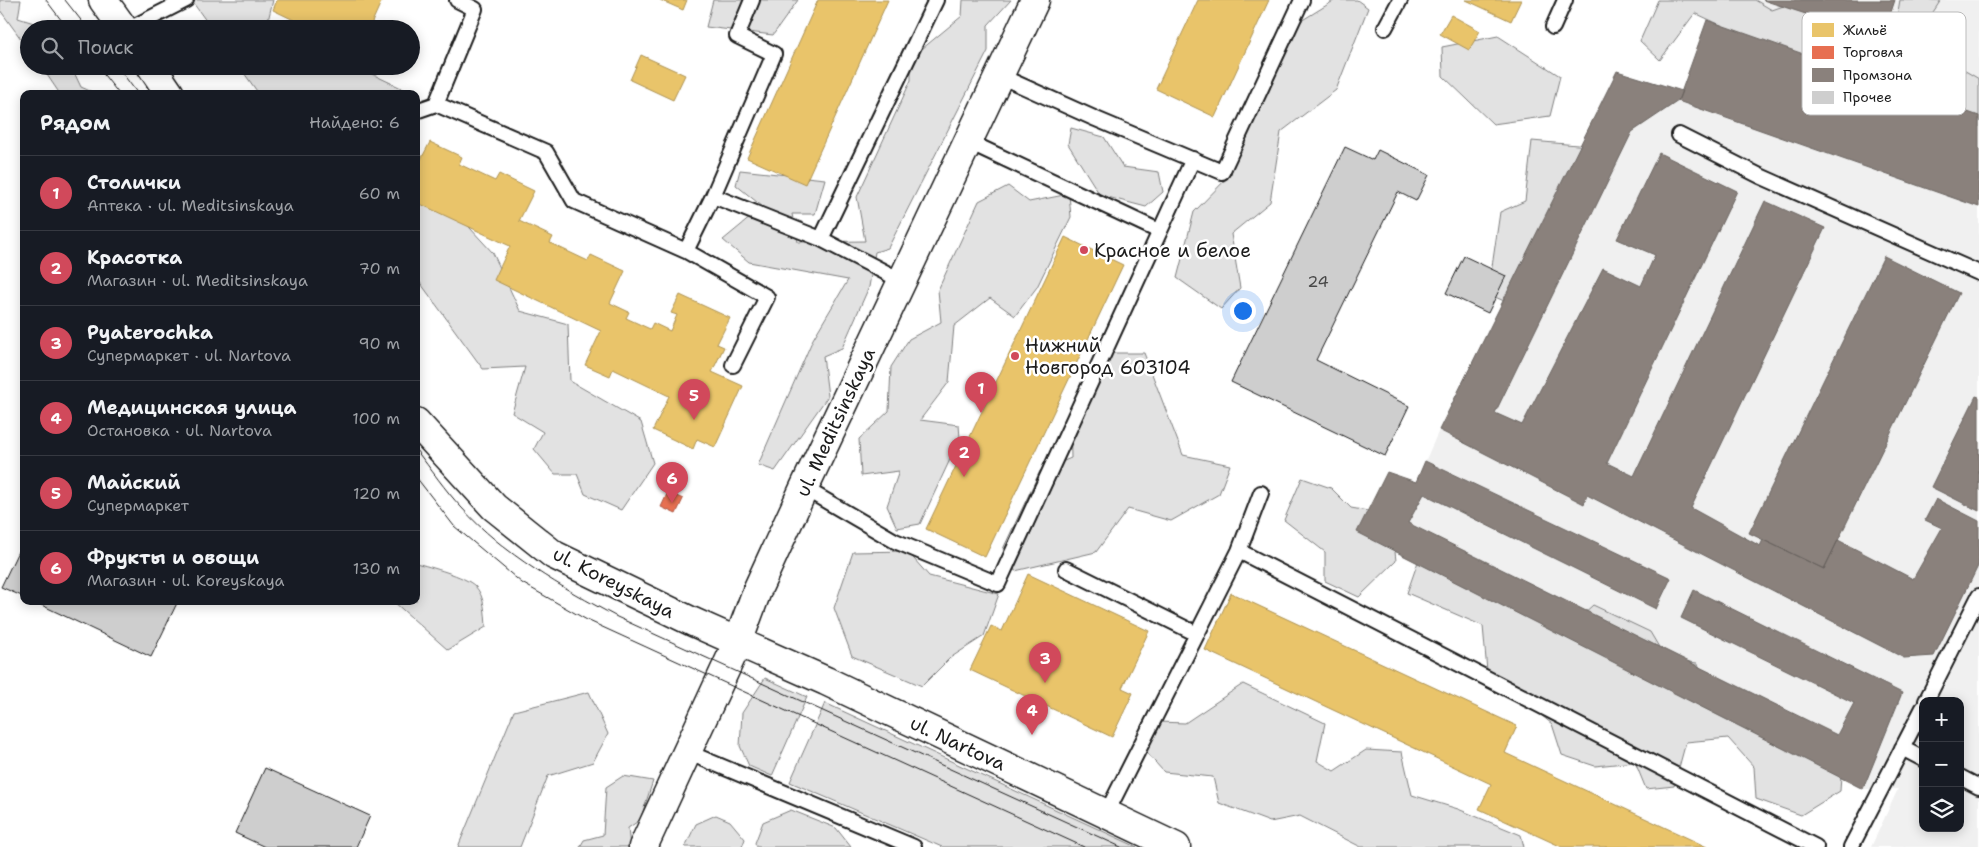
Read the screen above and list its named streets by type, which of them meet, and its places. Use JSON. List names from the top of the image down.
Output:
{
  "streets": {
    "street": ["ul. Meditsinskaya", "ul. Koreyskaya", "ul. Nartova"]
  },
  "crossings": [
    ["ul. Meditsinskaya", "ul. Koreyskaya"],
    ["ul. Meditsinskaya", "ul. Nartova"],
    ["ul. Koreyskaya", "ul. Nartova"]
  ],
  "places": ["Красное и белое", "Нижний Новгород 603104"],
  "house_numbers": ["24"],
  "legend": [
    "Жильё",
    "Торговля",
    "Промзона",
    "Прочее"
  ],
  "page": {
    "search": "Поиск",
    "heading": ["Рядом", "Найдено: 6"],
    "list": [
      {
        "mark": "1",
        "name": "Столички",
        "note": "Аптека · ul. Meditsinskaya",
        "value": "60 m"
      },
      {
        "mark": "2",
        "name": "Красотка",
        "note": "Магазин · ul. Meditsinskaya",
        "value": "70 m"
      },
      {
        "mark": "3",
        "name": "Pyaterochka",
        "note": "Супермаркет · ul. Nartova",
        "value": "90 m"
      },
      {
        "mark": "4",
        "name": "Медицинская улица",
        "note": "Остановка · ul. Nartova",
        "value": "100 m"
      },
      {
        "mark": "5",
        "name": "Майский",
        "note": "Супермаркет",
        "value": "120 m"
      },
      {
        "mark": "6",
        "name": "Фрукты и овощи",
        "note": "Магазин · ul. Koreyskaya",
        "value": "130 m"
      }
    ],
    "pins": [
      "1",
      "5",
      "2",
      "6",
      "3",
      "4"
    ],
    "map_buttons": ["+", "−"]
  }
}
